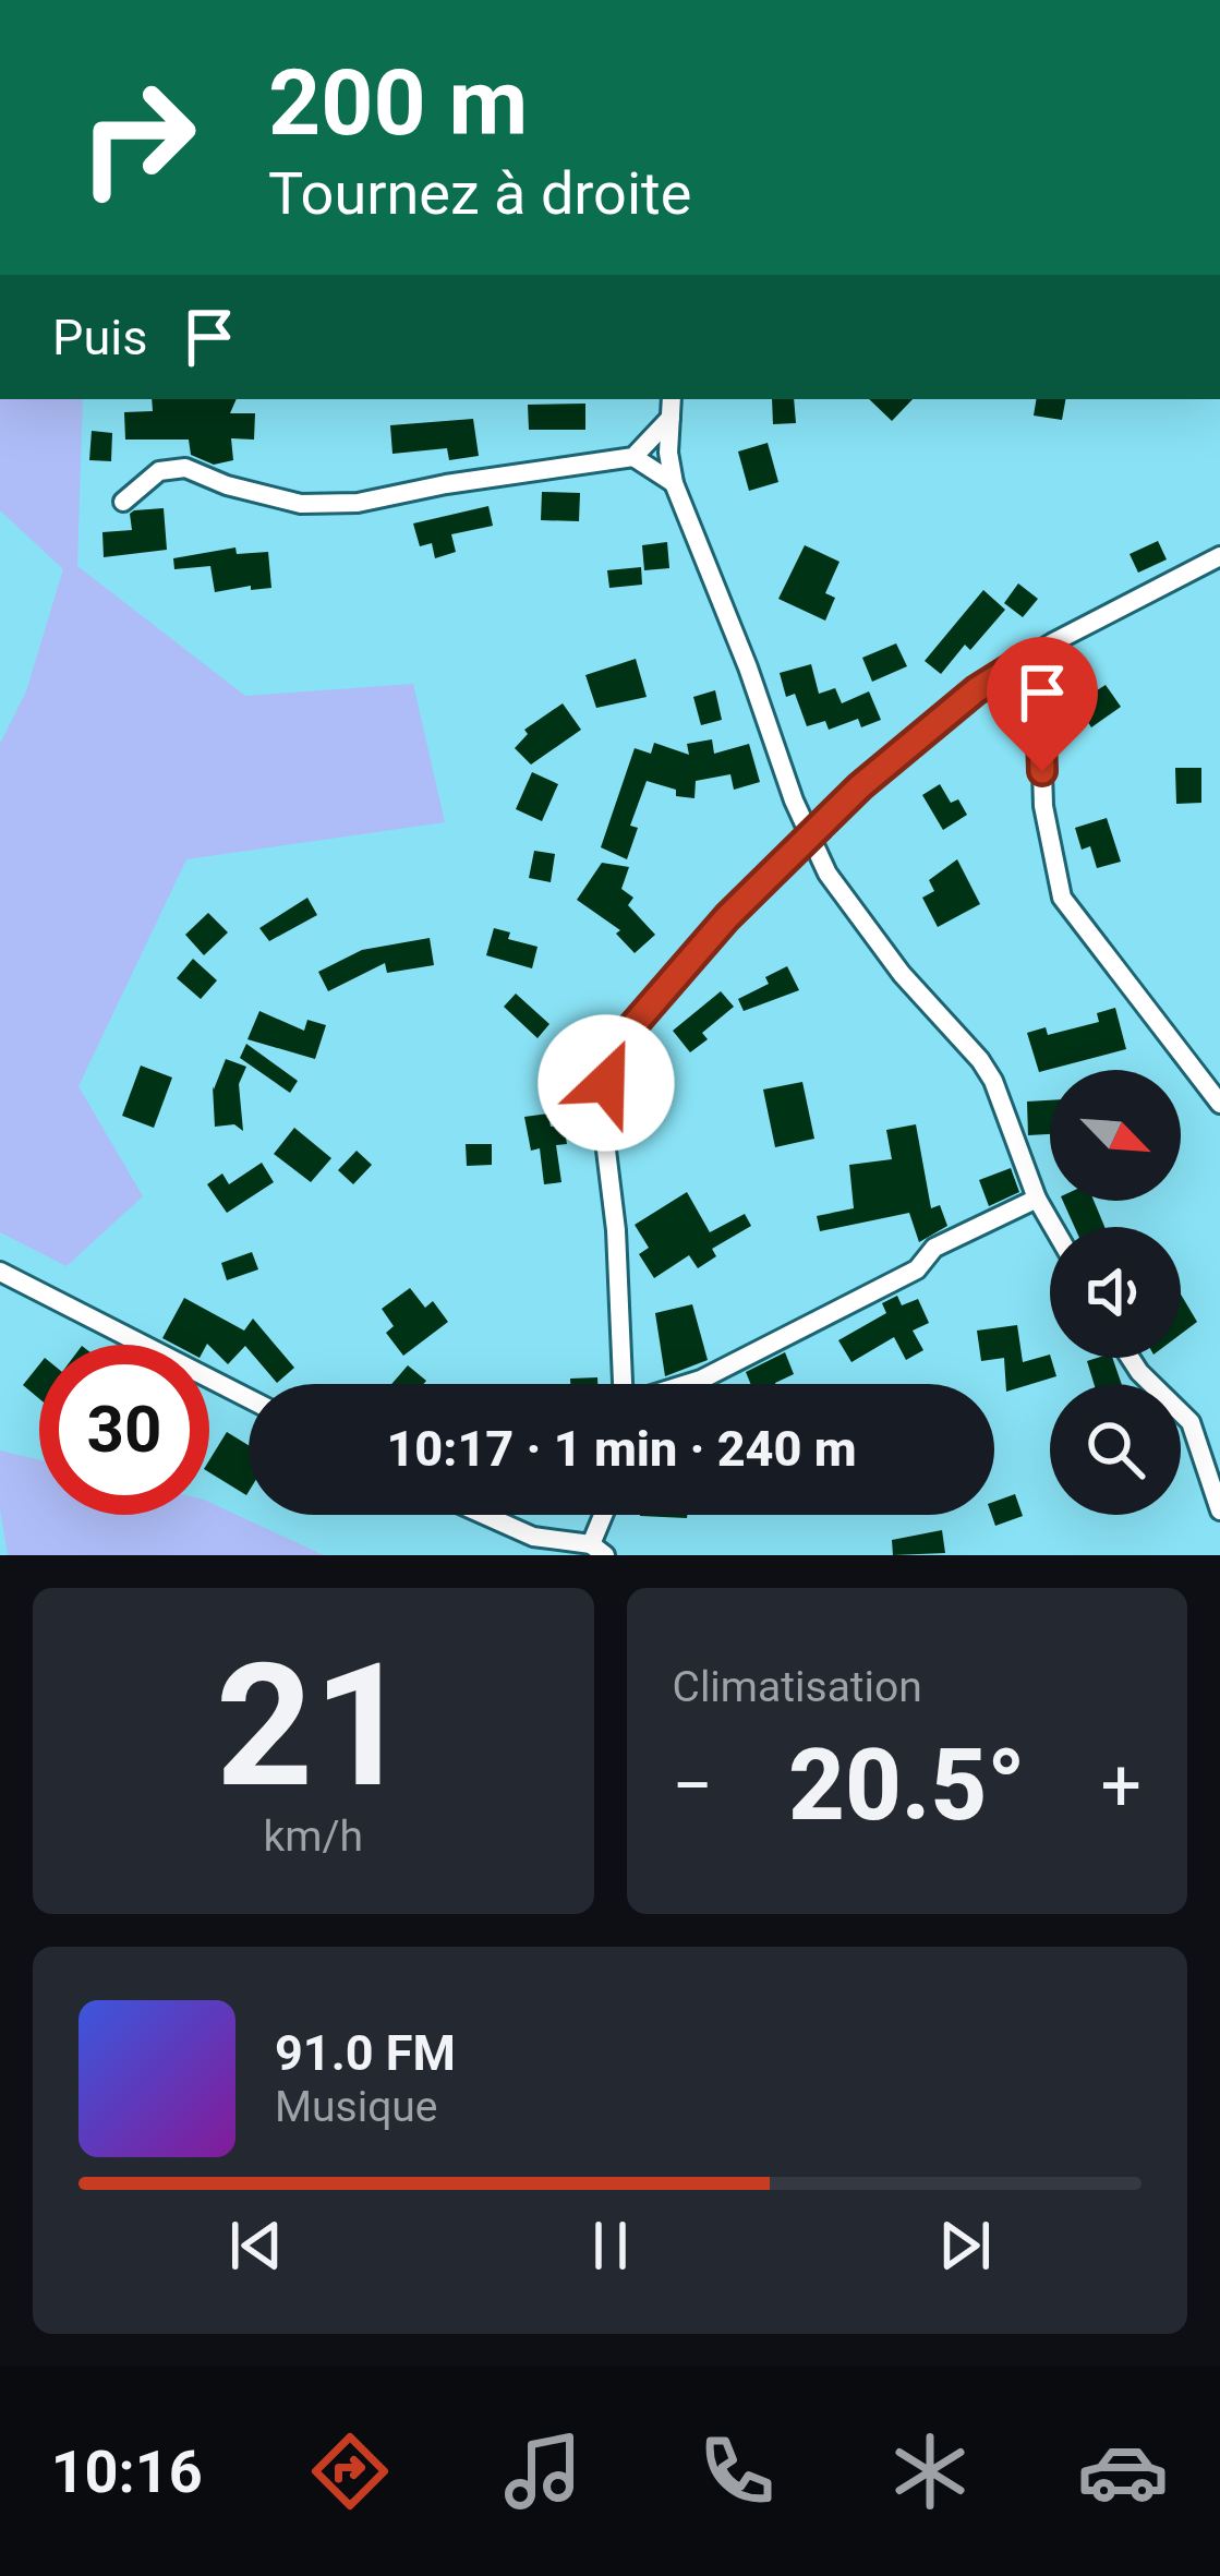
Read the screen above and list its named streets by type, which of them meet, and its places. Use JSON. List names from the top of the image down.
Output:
{
  "north": "bottom right",
  "page": {
    "turn": ["200 m", "Tournez à droite"],
    "then": "Puis",
    "limit": "30",
    "trip": "10:17 · 1 min · 240 m",
    "tile": [
      ["21", "km/h"],
      "Climatisation"
    ],
    "heat": ["−", "20.5°", "+"],
    "song": ["91.0 FM", "Musique"],
    "tabs": "10:16"
  }
}
